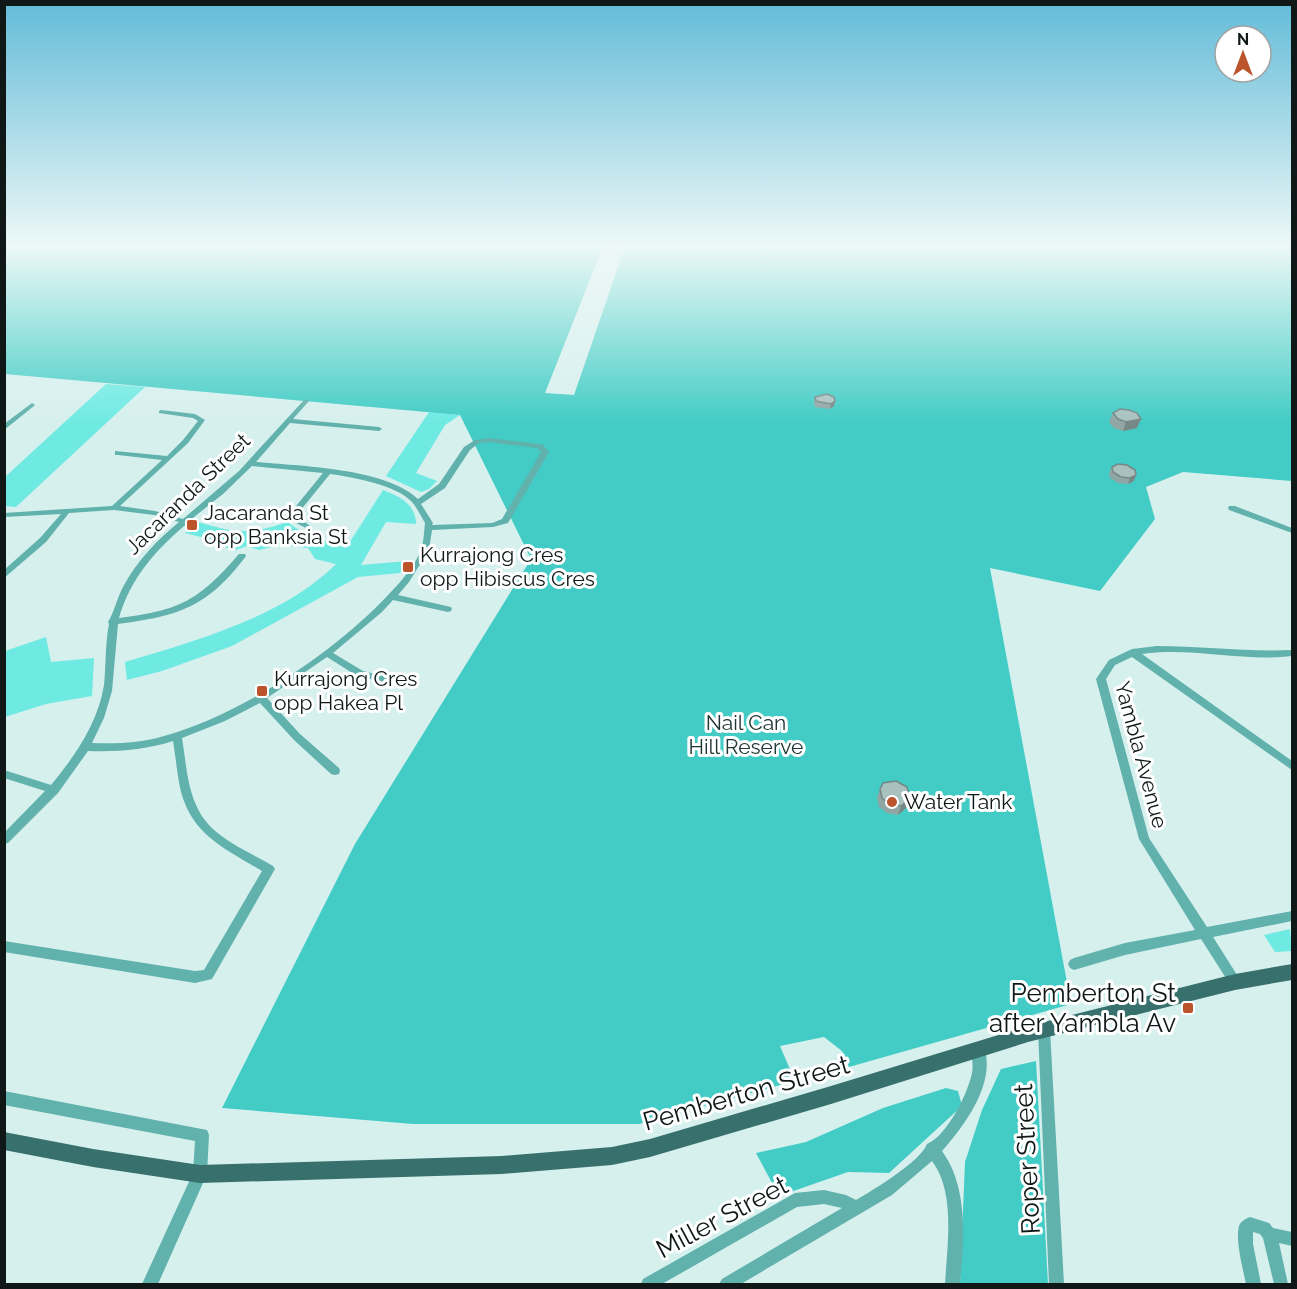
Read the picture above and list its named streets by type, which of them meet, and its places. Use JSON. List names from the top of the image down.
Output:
{
  "streets": {
    "main road": ["Pemberton Street"],
    "street": [
      "Jacaranda Street",
      "Yambla Avenue",
      "Roper Street",
      "Miller Street"
    ]
  },
  "crossings": [
    ["Yambla Avenue", "Pemberton Street"],
    ["Pemberton Street", "Roper Street"]
  ],
  "parks": ["Nail Can Hill Reserve"],
  "places": {
    "transit": [
      "Jacaranda St opp Banksia St",
      "Kurrajong Cres opp Hibiscus Cres",
      "Kurrajong Cres opp Hakea Pl",
      "Pemberton St after Yambla Av"
    ],
    "other": ["Water Tank"]
  },
  "north": "top"
}
